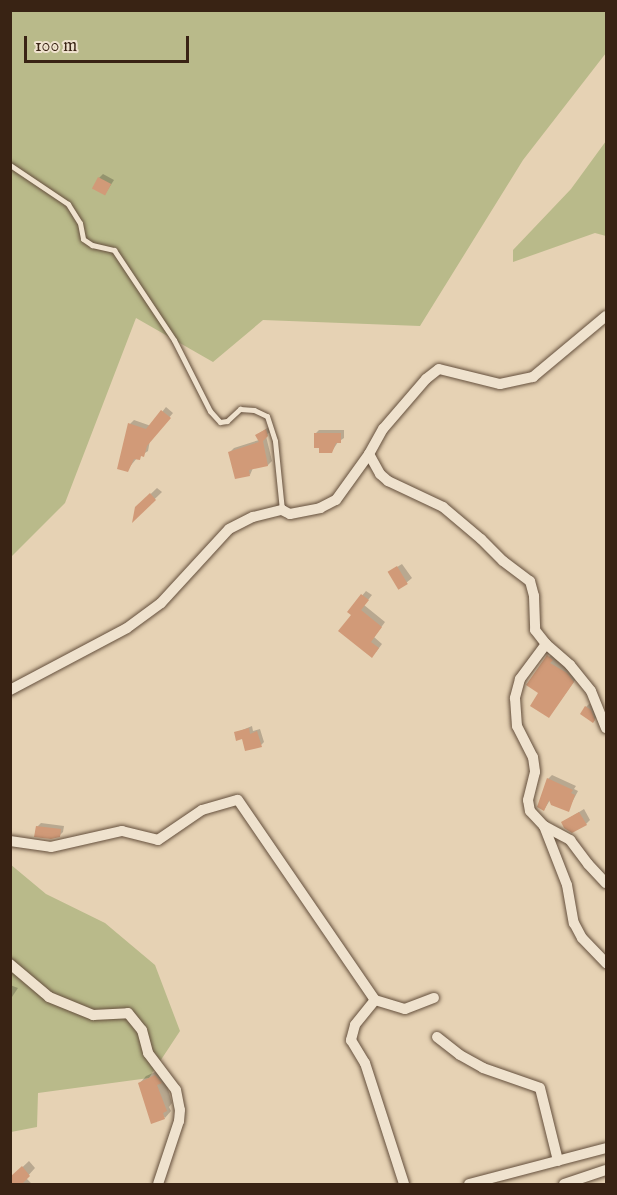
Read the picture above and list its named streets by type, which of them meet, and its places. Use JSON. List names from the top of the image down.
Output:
{
  "scale_bar": "100 m"
}
